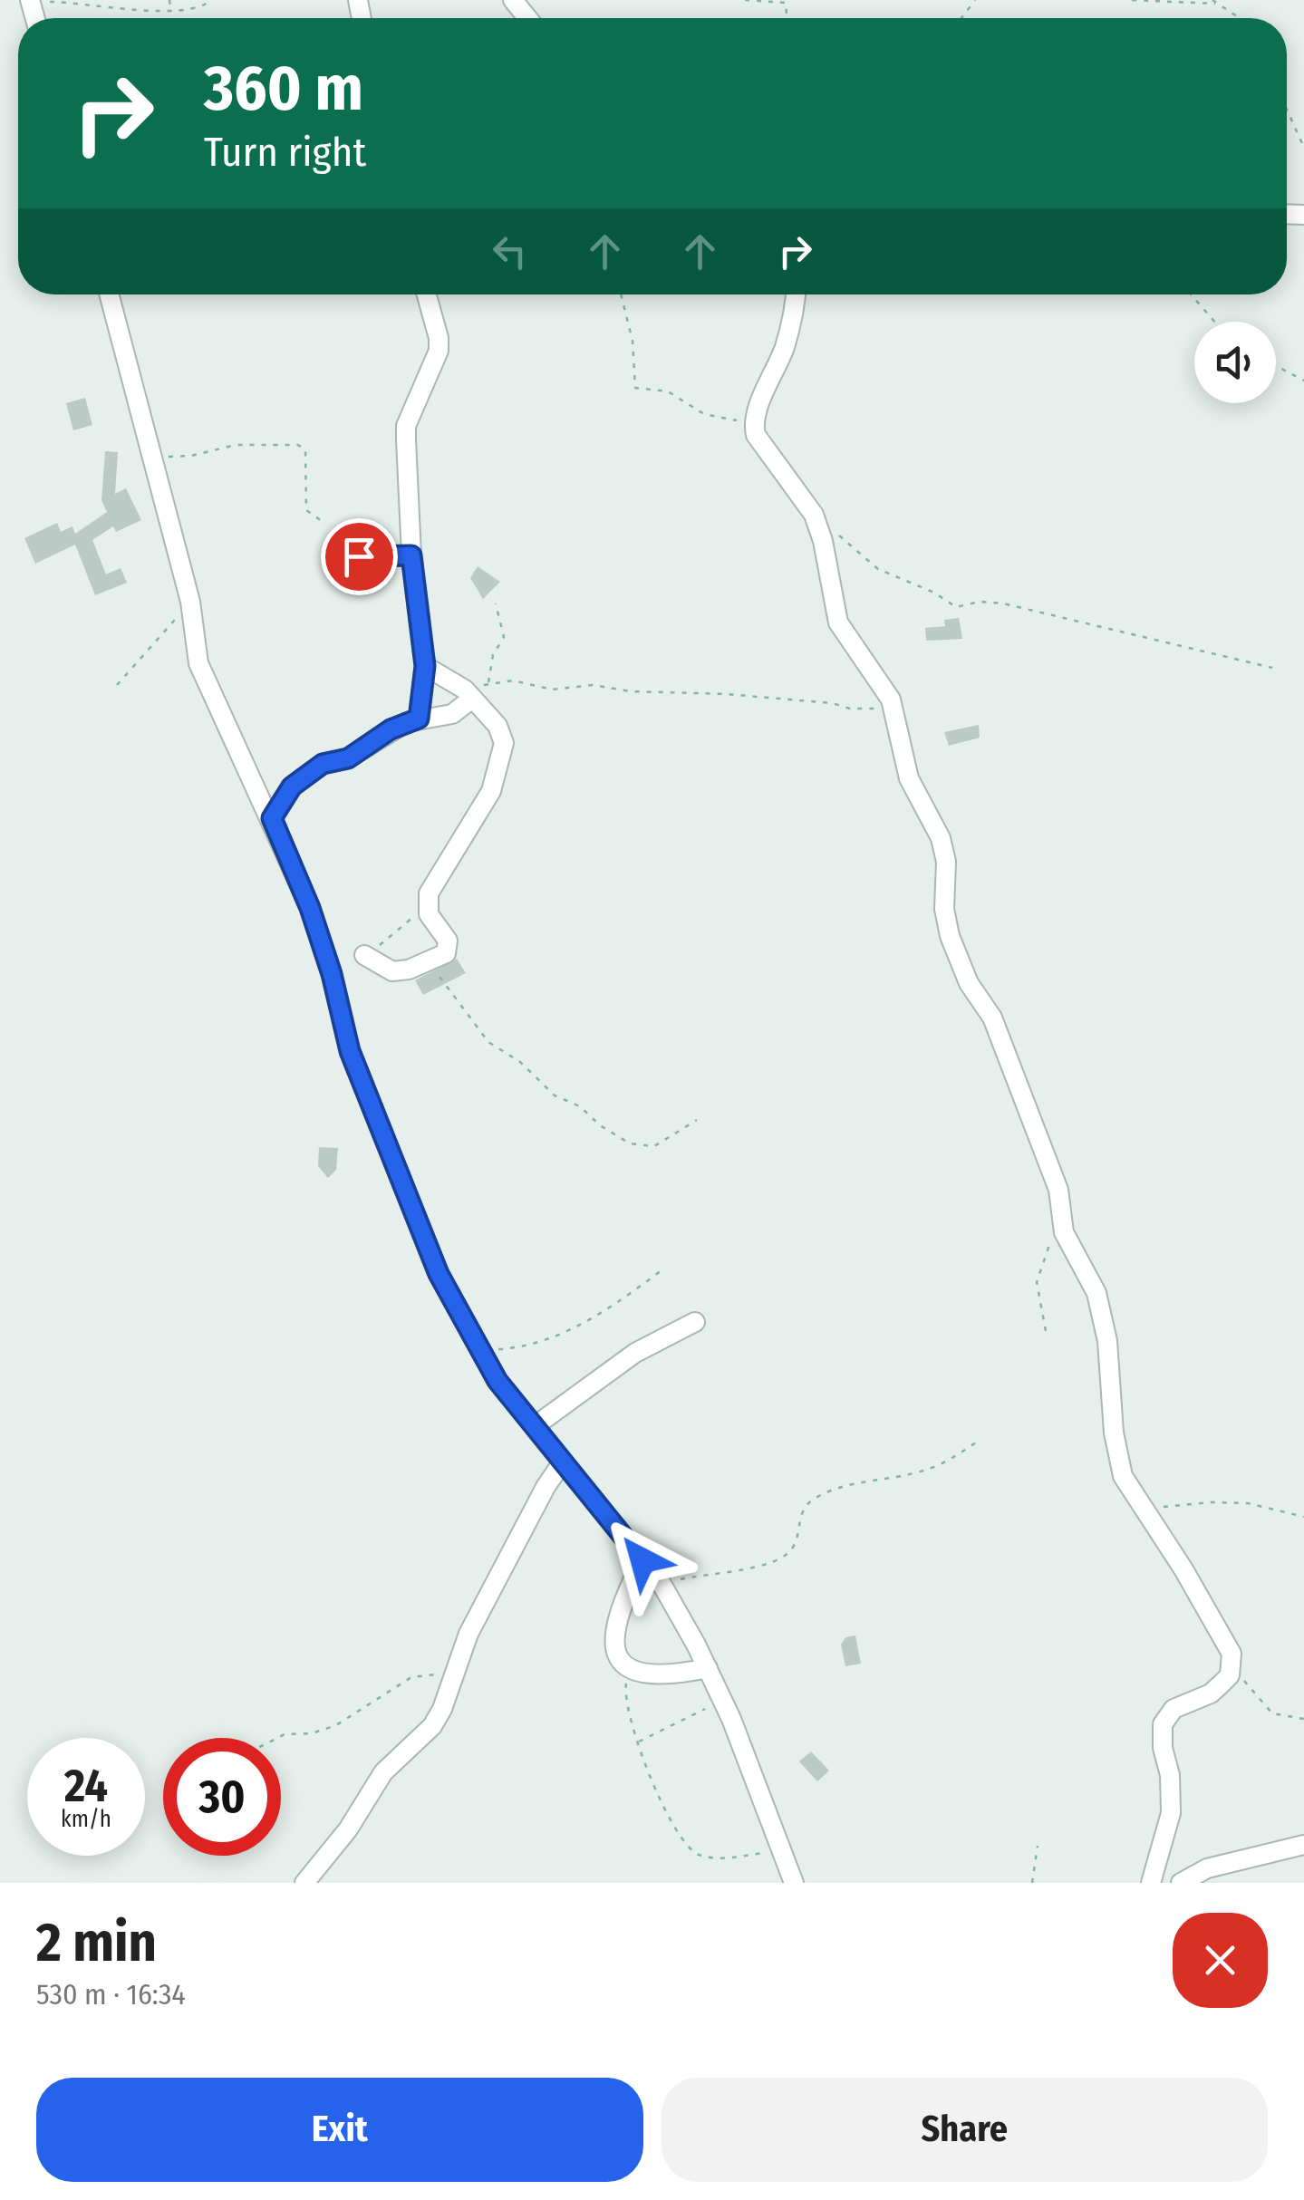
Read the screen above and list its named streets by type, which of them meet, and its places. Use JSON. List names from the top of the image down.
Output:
{
  "page": {
    "turn": ["360 m", "Turn right"],
    "speed": "24 km/h",
    "limit": "30",
    "heading": ["2 min", "530 m · 16:34"],
    "buttons": ["Exit", "Share"]
  }
}
